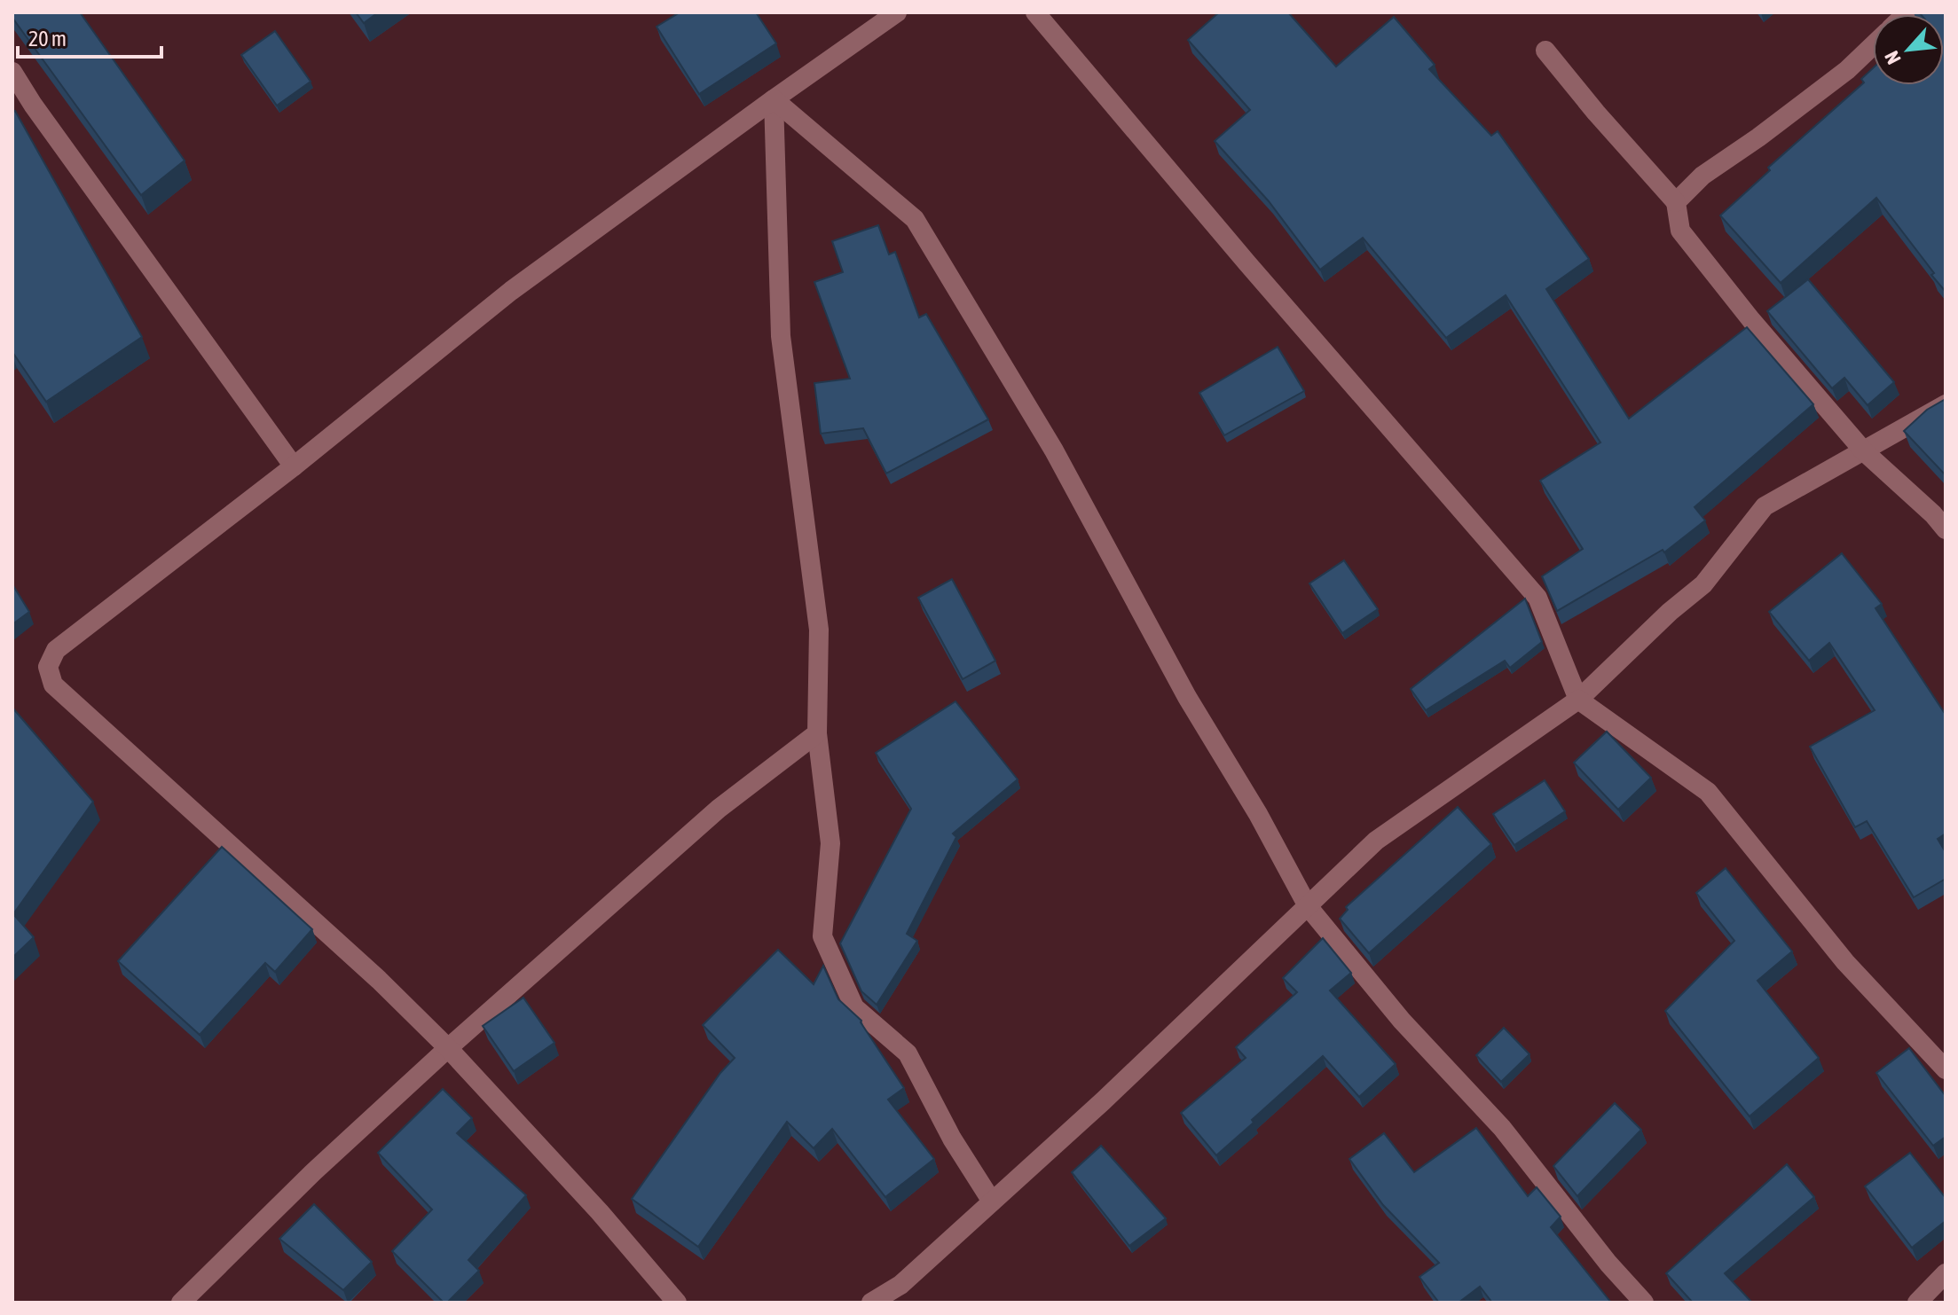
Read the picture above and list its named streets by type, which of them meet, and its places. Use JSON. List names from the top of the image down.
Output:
{
  "scale_bar": "20 m",
  "north": "bottom left"
}
